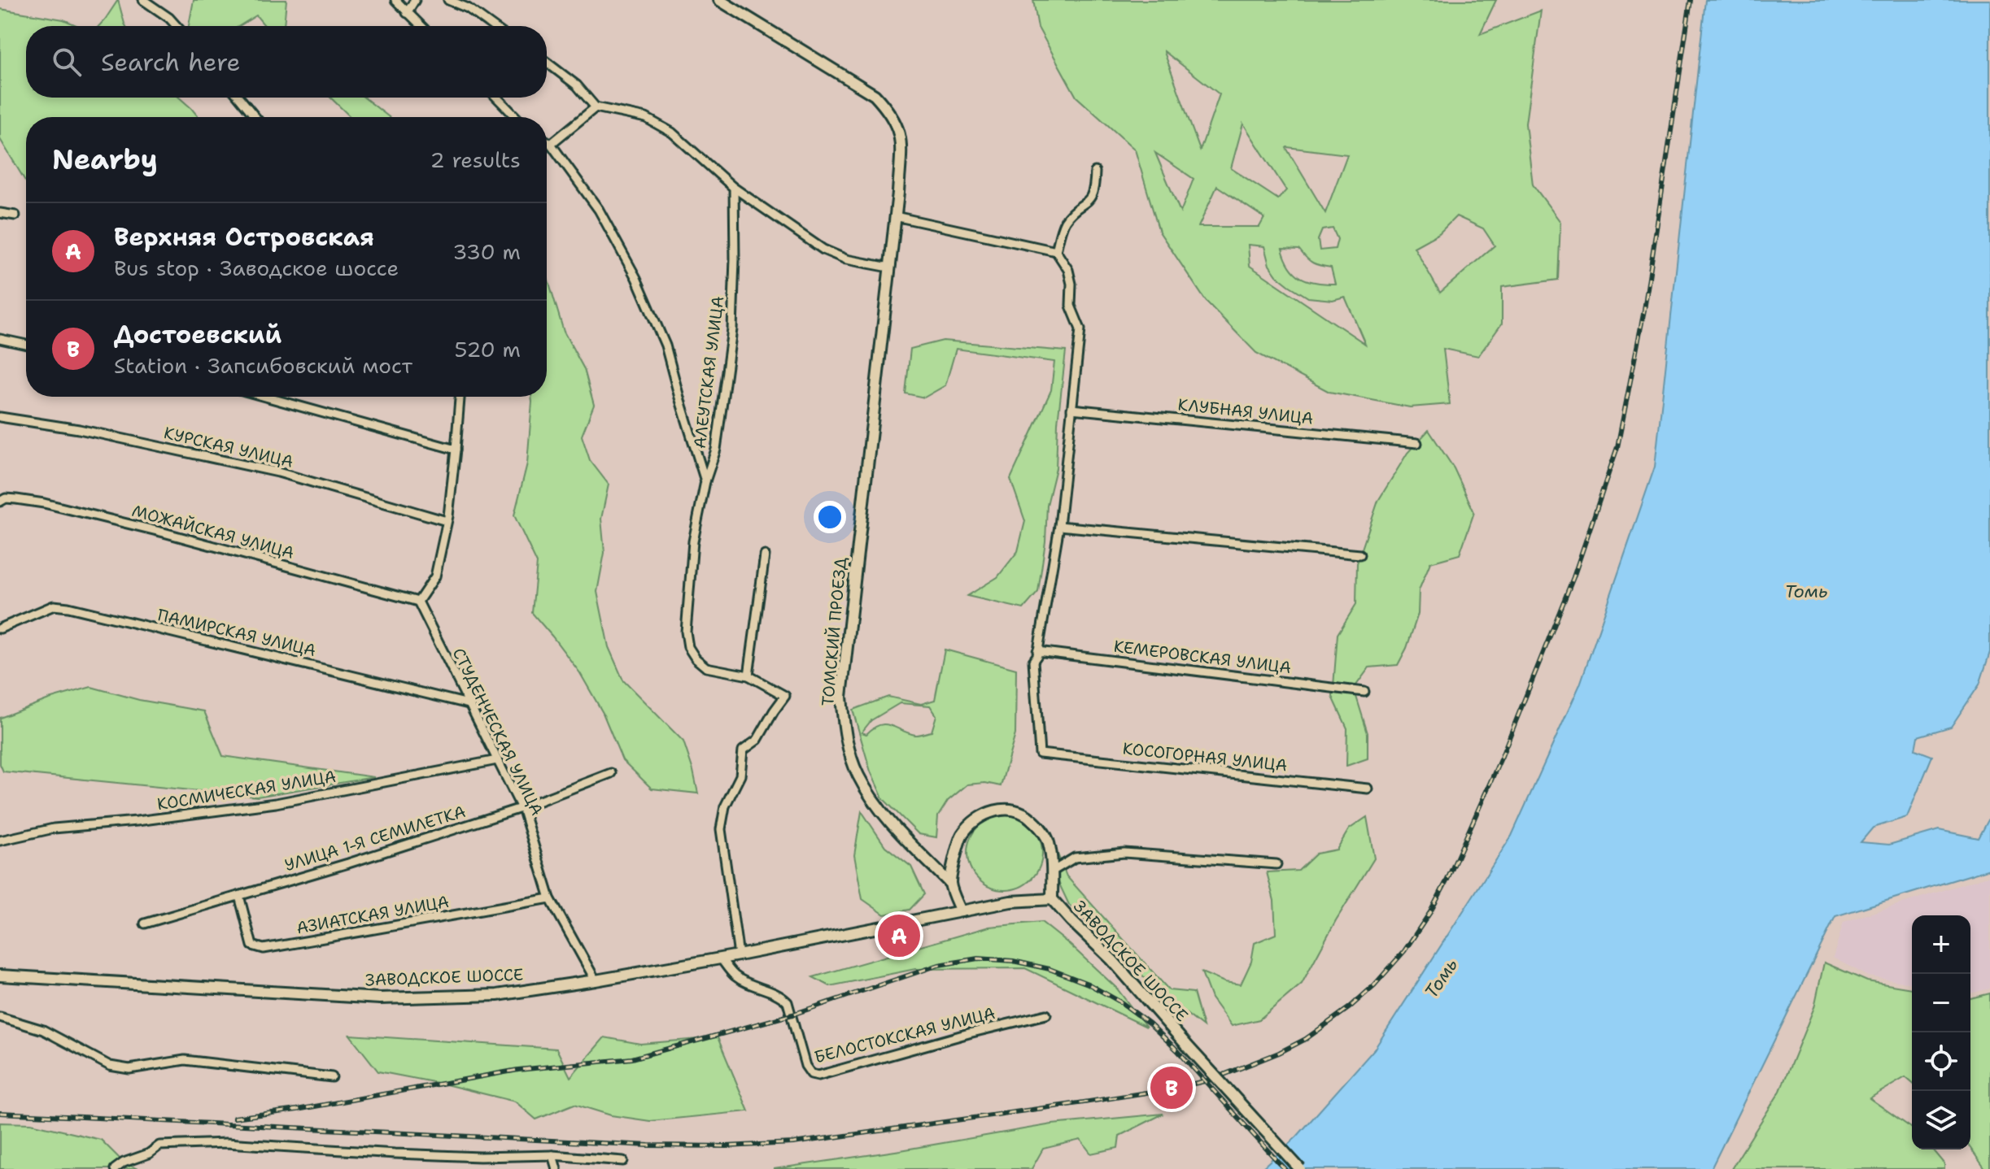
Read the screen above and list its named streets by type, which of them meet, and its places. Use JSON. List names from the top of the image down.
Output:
{
  "streets": {
    "main road": ["ТОМСКИЙ ПРОЕЗД", "ЗАВОДСКОЕ ШОССЕ"],
    "street": [
      "АЛЕУТСКАЯ УЛИЦА",
      "КЛУБНАЯ УЛИЦА",
      "КУРСКАЯ УЛИЦА",
      "МОЖАЙСКАЯ УЛИЦА",
      "ПАМИРСКАЯ УЛИЦА",
      "КЕМЕРОВСКАЯ УЛИЦА",
      "СТУДЕНЧЕСКАЯ УЛИЦА",
      "КОСОГОРНАЯ УЛИЦА",
      "КОСМИЧЕСКАЯ УЛИЦА",
      "УЛИЦА 1-Я СЕМИЛЕТКА",
      "АЗИАТСКАЯ УЛИЦА",
      "БЕЛОСТОКСКАЯ УЛИЦА"
    ]
  },
  "crossings": [
    ["АЛЕУТСКАЯ УЛИЦА", "ЗАВОДСКОЕ ШОССЕ"],
    ["МОЖАЙСКАЯ УЛИЦА", "СТУДЕНЧЕСКАЯ УЛИЦА"],
    ["ТОМСКИЙ ПРОЕЗД", "ЗАВОДСКОЕ ШОССЕ"],
    ["ПАМИРСКАЯ УЛИЦА", "СТУДЕНЧЕСКАЯ УЛИЦА"],
    ["КЕМЕРОВСКАЯ УЛИЦА", "КОСОГОРНАЯ УЛИЦА"],
    ["СТУДЕНЧЕСКАЯ УЛИЦА", "КОСМИЧЕСКАЯ УЛИЦА"],
    ["СТУДЕНЧЕСКАЯ УЛИЦА", "УЛИЦА 1-Я СЕМИЛЕТКА"],
    ["СТУДЕНЧЕСКАЯ УЛИЦА", "АЗИАТСКАЯ УЛИЦА"],
    ["СТУДЕНЧЕСКАЯ УЛИЦА", "ЗАВОДСКОЕ ШОССЕ"],
    ["УЛИЦА 1-Я СЕМИЛЕТКА", "АЗИАТСКАЯ УЛИЦА"],
    ["ЗАВОДСКОЕ ШОССЕ", "БЕЛОСТОКСКАЯ УЛИЦА"]
  ],
  "water": ["Томь"],
  "page": {
    "search": "Search here",
    "heading": ["Nearby", "2 results"],
    "list": [
      {
        "mark": "A",
        "name": "Верхняя Островская",
        "note": "Bus stop · Заводское шоссе",
        "value": "330 m"
      },
      {
        "mark": "B",
        "name": "Достоевский",
        "note": "Station · Запсибовский мост",
        "value": "520 m"
      }
    ],
    "pins": ["A", "B"],
    "map_buttons": ["+", "−"]
  }
}
